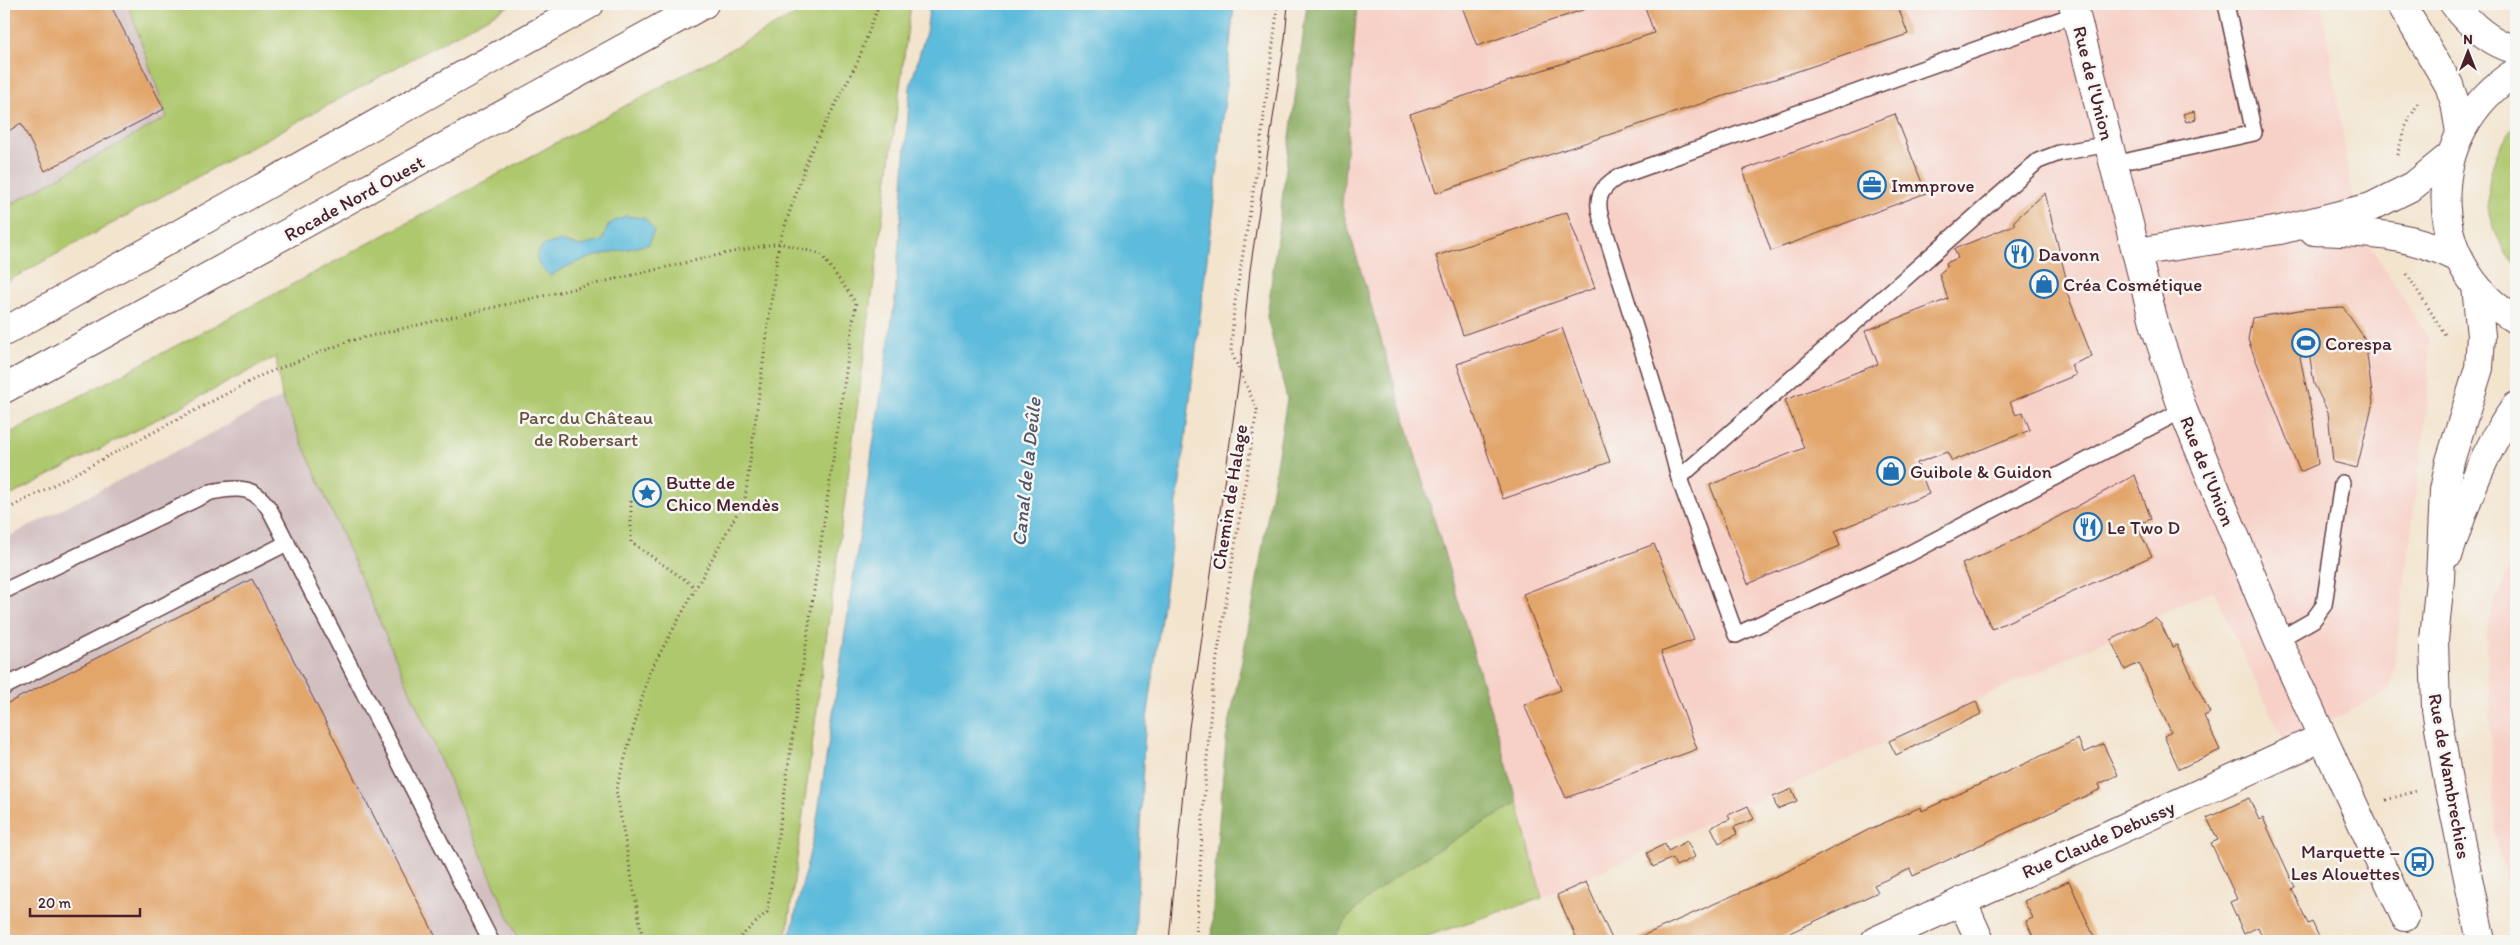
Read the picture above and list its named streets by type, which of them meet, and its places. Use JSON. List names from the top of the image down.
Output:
{
  "streets": {
    "main road": [
      "Rue de l'Union",
      "Rocade Nord Ouest",
      "Rue de Wambrechies",
      "Rue Claude Debussy"
    ],
    "path": ["Chemin de Halage"]
  },
  "crossings": [
    ["Rue de l'Union", "Rue Claude Debussy"]
  ],
  "water": ["Canal de la Deûle"],
  "parks": ["Parc du Château de Robersart"],
  "places": {
    "office": ["Immprove"],
    "restaurant": ["Davonn", "Le Two D"],
    "shop": ["Créa Cosmétique", "Guibole & Guidon"],
    "sports": ["Corespa"],
    "place": ["Butte de Chico Mendès"],
    "bus stop": ["Marquette – Les Alouettes"]
  },
  "scale_bar": "20 m",
  "north": "top"
}
